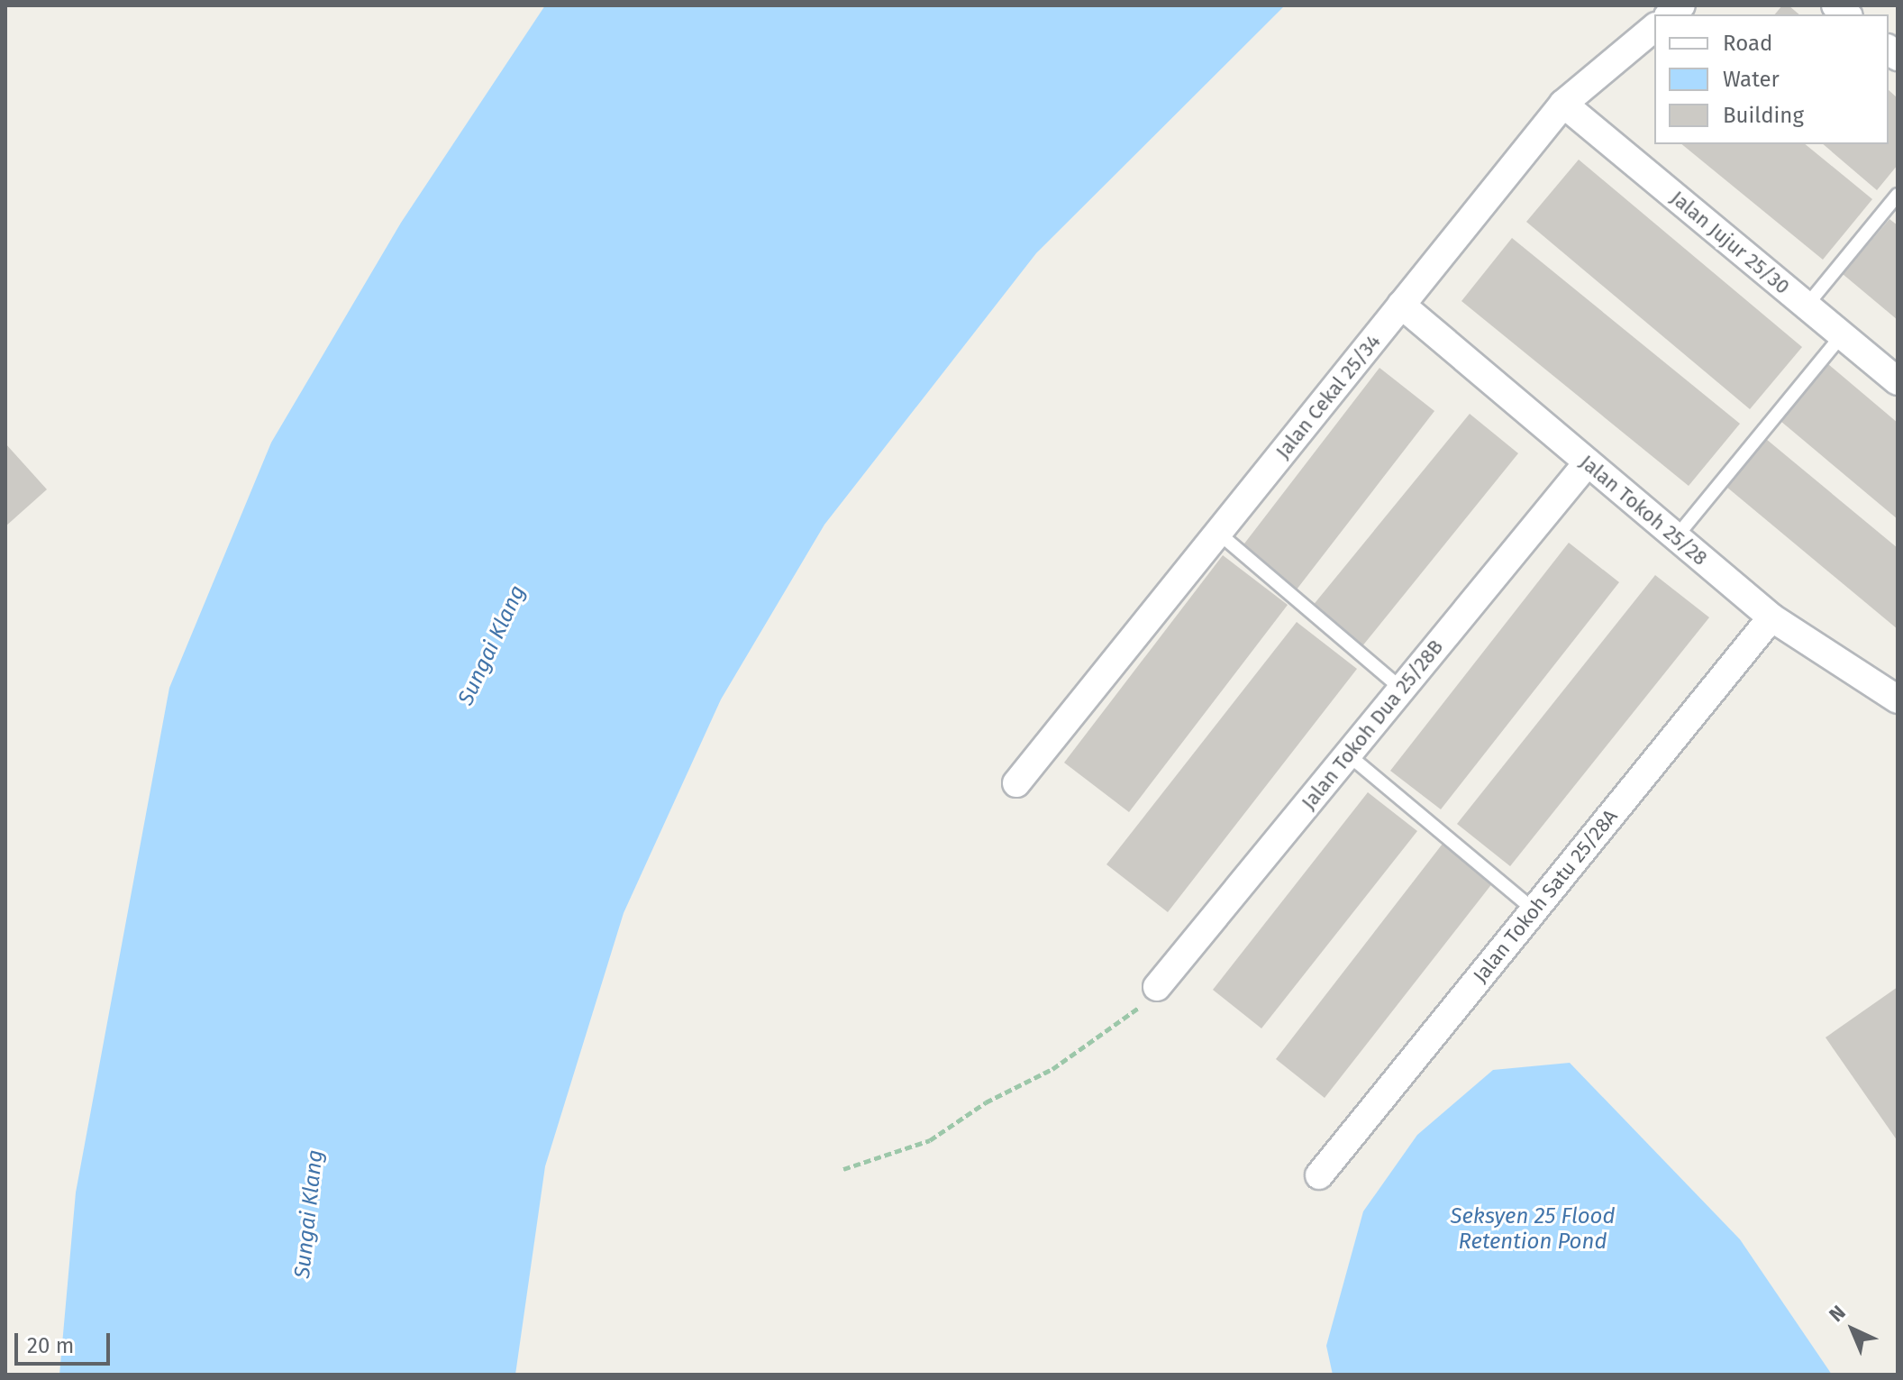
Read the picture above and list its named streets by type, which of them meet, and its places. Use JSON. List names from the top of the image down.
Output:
{
  "streets": {
    "street": [
      "Jalan Jujur 25/30",
      "Jalan Cekal 25/34",
      "Jalan Tokoh 25/28",
      "Jalan Tokoh Dua 25/28B",
      "Jalan Tokoh Satu 25/28A"
    ]
  },
  "crossings": [
    ["Jalan Jujur 25/30", "Jalan Cekal 25/34"],
    ["Jalan Cekal 25/34", "Jalan Tokoh 25/28"],
    ["Jalan Tokoh 25/28", "Jalan Tokoh Dua 25/28B"],
    ["Jalan Tokoh 25/28", "Jalan Tokoh Satu 25/28A"]
  ],
  "water": ["Sungai Klang", "Seksyen 25 Flood Retention Pond"],
  "legend": ["Road", "Water", "Building"],
  "scale_bar": "20 m",
  "north": "top left"
}
